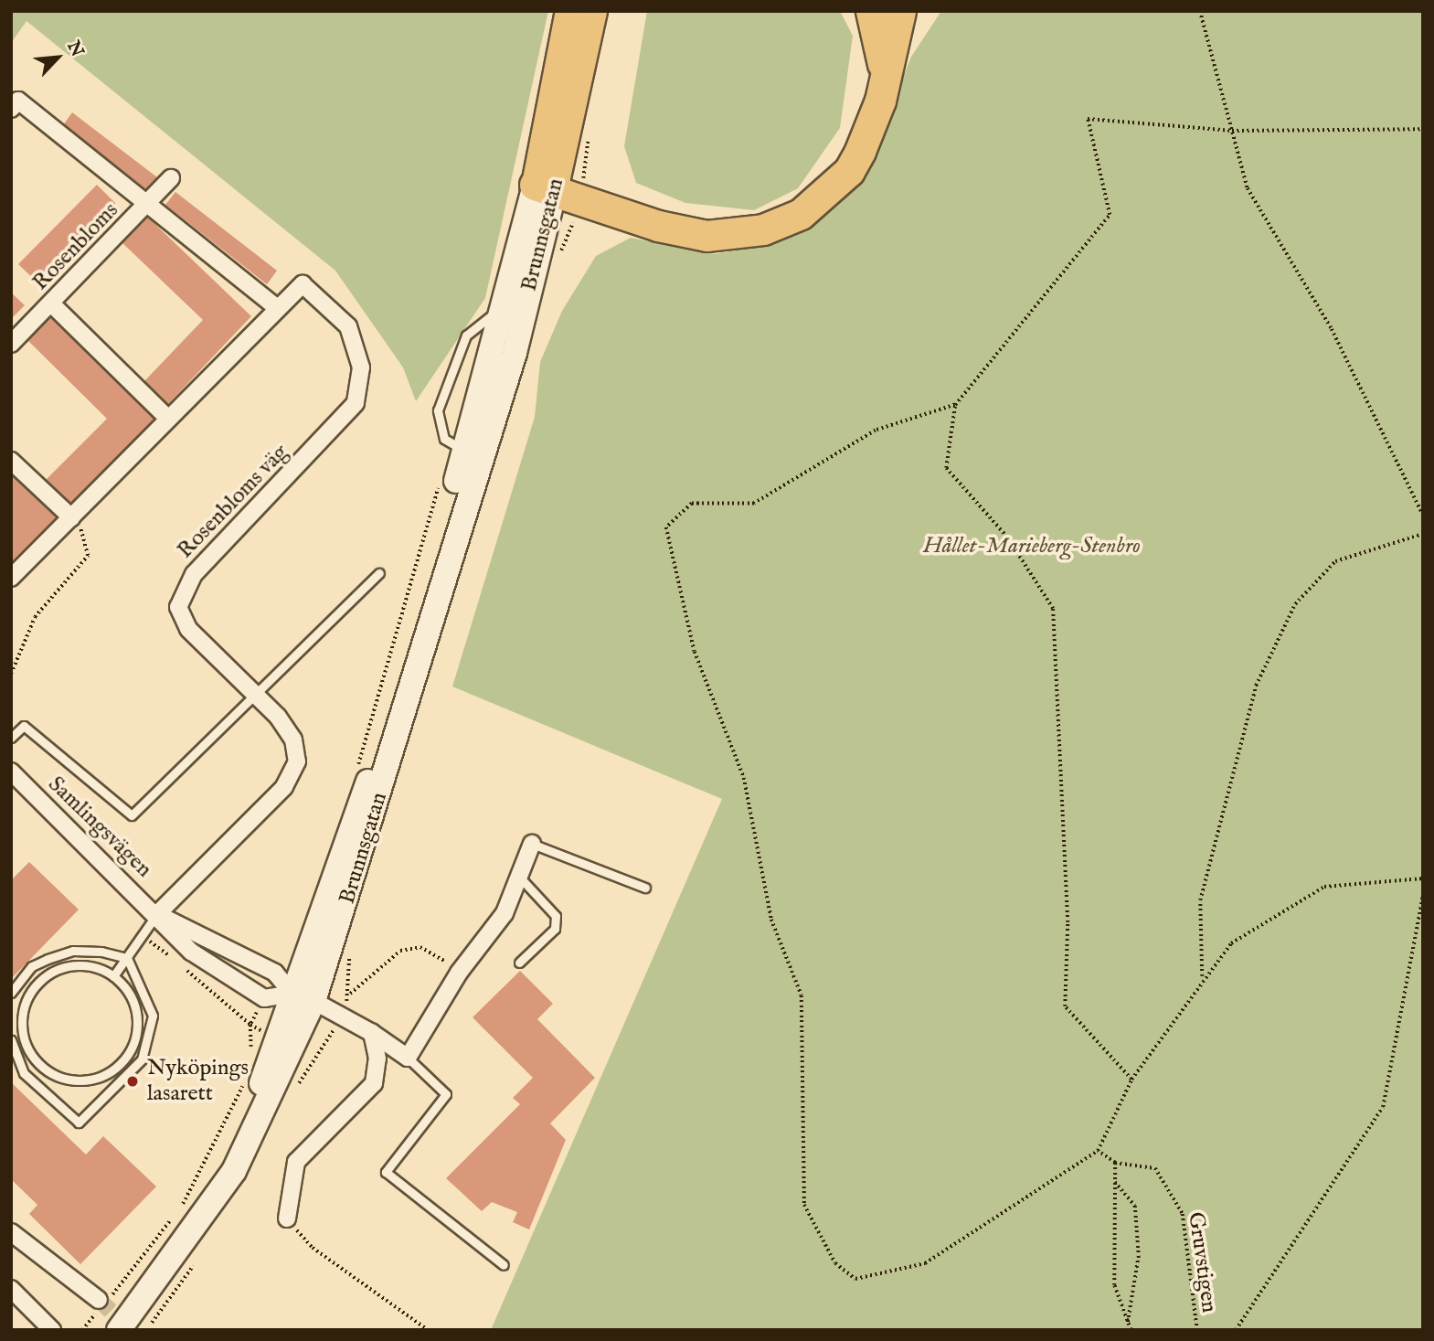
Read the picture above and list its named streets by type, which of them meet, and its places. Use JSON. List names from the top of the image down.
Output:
{
  "streets": {
    "main road": ["Brunnsgatan"],
    "street": ["Rosenbloms", "Rosenbloms väg", "Samlingsvägen"],
    "path": ["Gruvstigen"]
  },
  "crossings": [
    ["Brunnsgatan", "Samlingsvägen"],
    ["Rosenbloms väg", "Samlingsvägen"]
  ],
  "parks": ["Hållet-Marieberg-Stenbro"],
  "places": ["Nyköpings lasarett"],
  "north": "top right"
}
